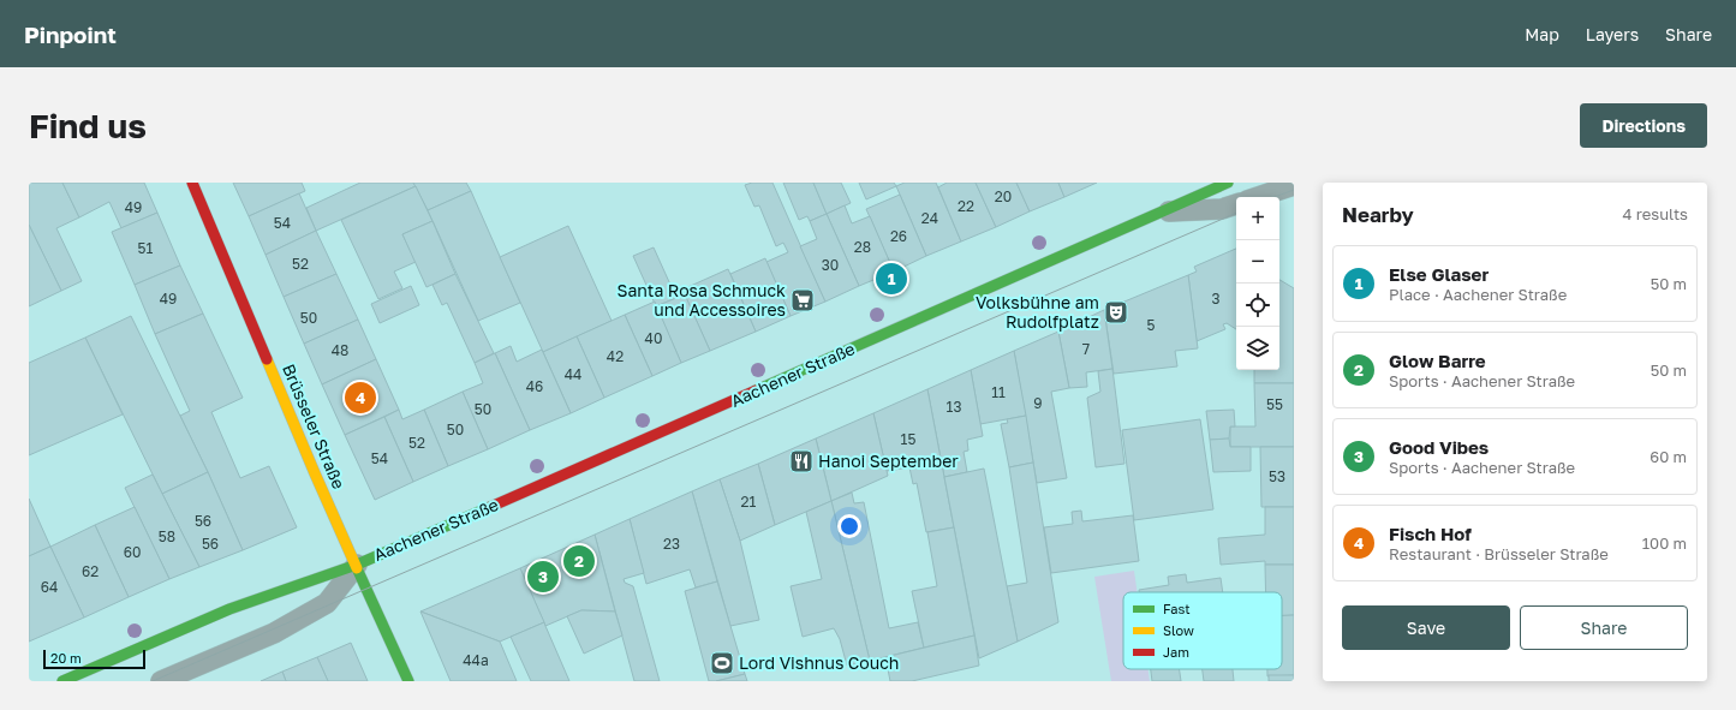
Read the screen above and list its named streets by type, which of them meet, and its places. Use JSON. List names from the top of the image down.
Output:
{
  "streets": {
    "main road": ["Aachener Straße", "Brüsseler Straße"]
  },
  "crossings": [
    ["Aachener Straße", "Brüsseler Straße"]
  ],
  "places": {
    "supermarket": ["Santa Rosa Schmuck und Accessoires"],
    "theatre": ["Volksbühne am Rudolfplatz"],
    "restaurant": ["Hanoi September"],
    "sports": ["Lord Vishnus Couch"]
  },
  "house_numbers": [
    "20",
    "22",
    "49",
    "24",
    "54",
    "26",
    "28",
    "51",
    "52",
    "30",
    "49",
    "3",
    "50",
    "5",
    "40",
    "7",
    "48",
    "42",
    "44",
    "46",
    "11",
    "9",
    "55",
    "13",
    "50",
    "50",
    "15",
    "52",
    "54",
    "53",
    "21",
    "56",
    "58",
    "56",
    "23",
    "60",
    "62",
    "64",
    "44a"
  ],
  "legend": ["Fast", "Slow", "Jam"],
  "scale_bar": "20 m",
  "page": {
    "header": "Pinpoint",
    "nav": ["Map", "Layers", "Share"],
    "buttons": [
      "Directions",
      ["Save", "Share"]
    ],
    "title": "Find us",
    "heading": ["Nearby", "4 results"],
    "map_buttons": ["+", "−"],
    "list": [
      {
        "mark": "1",
        "name": "Else Glaser",
        "note": "Place · Aachener Straße",
        "value": "50 m"
      },
      {
        "mark": "2",
        "name": "Glow Barre",
        "note": "Sports · Aachener Straße",
        "value": "50 m"
      },
      {
        "mark": "3",
        "name": "Good Vibes",
        "note": "Sports · Aachener Straße",
        "value": "60 m"
      },
      {
        "mark": "4",
        "name": "Fisch Hof",
        "note": "Restaurant · Brüsseler Straße",
        "value": "100 m"
      }
    ],
    "pins": [
      "1",
      "4",
      "2",
      "3"
    ],
    "scale": "20 m"
  }
}
